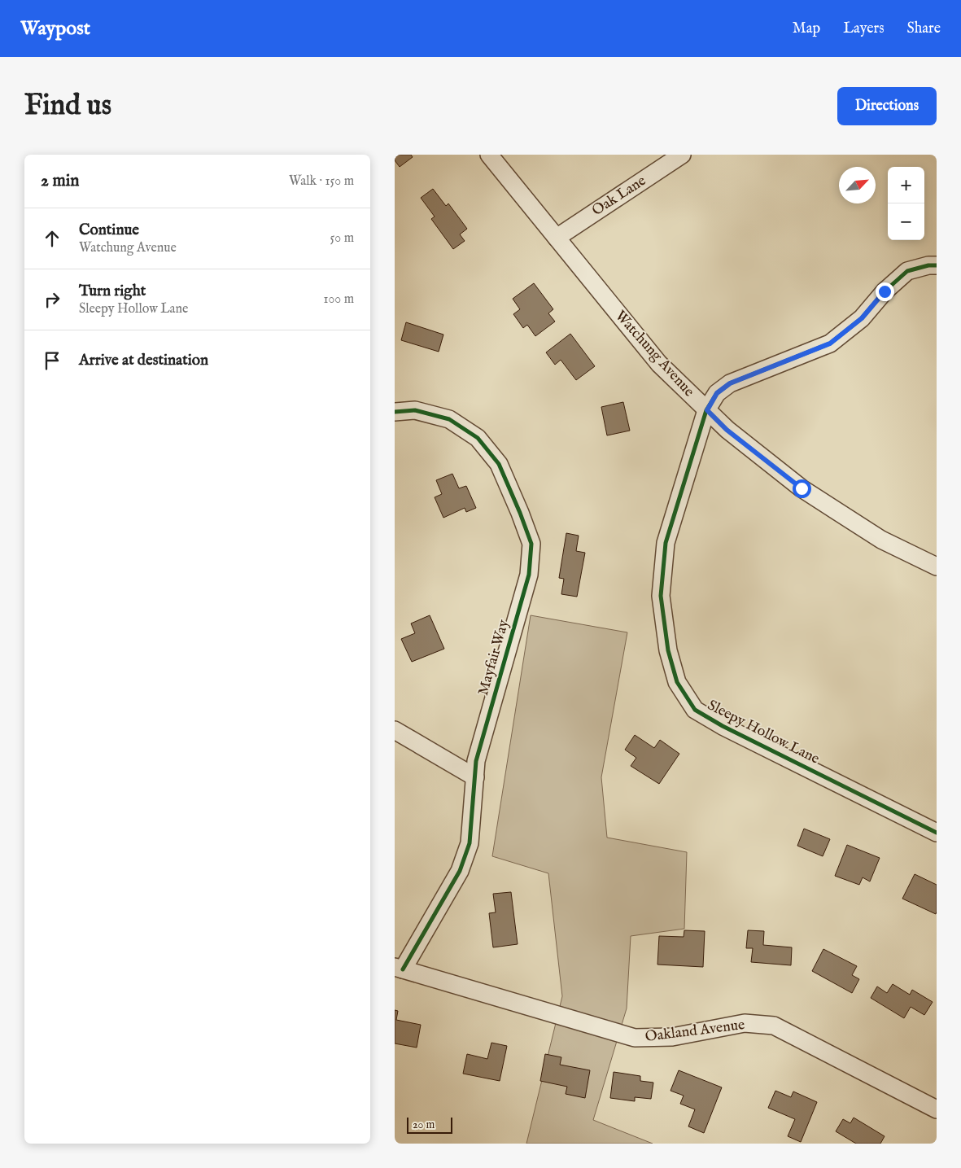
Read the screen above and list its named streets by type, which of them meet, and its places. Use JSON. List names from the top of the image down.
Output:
{
  "streets": {
    "street": [
      "Oak Lane",
      "Watchung Avenue",
      "Mayfair Way",
      "Sleepy Hollow Lane",
      "Oakland Avenue"
    ]
  },
  "crossings": [
    ["Oak Lane", "Watchung Avenue"],
    ["Watchung Avenue", "Sleepy Hollow Lane"],
    ["Mayfair Way", "Oakland Avenue"]
  ],
  "scale_bar": "20 m",
  "north": "top right",
  "page": {
    "header": "Waypost",
    "nav": ["Map", "Layers", "Share"],
    "buttons": "Directions",
    "title": "Find us",
    "heading": ["2 min", "Walk · 150 m"],
    "map_buttons": ["+", "−"],
    "list": [
      ["Continue", "Watchung Avenue", "50 m"],
      ["Turn right", "Sleepy Hollow Lane", "100 m"],
      "Arrive at destination"
    ],
    "scale": "20 m"
  }
}
